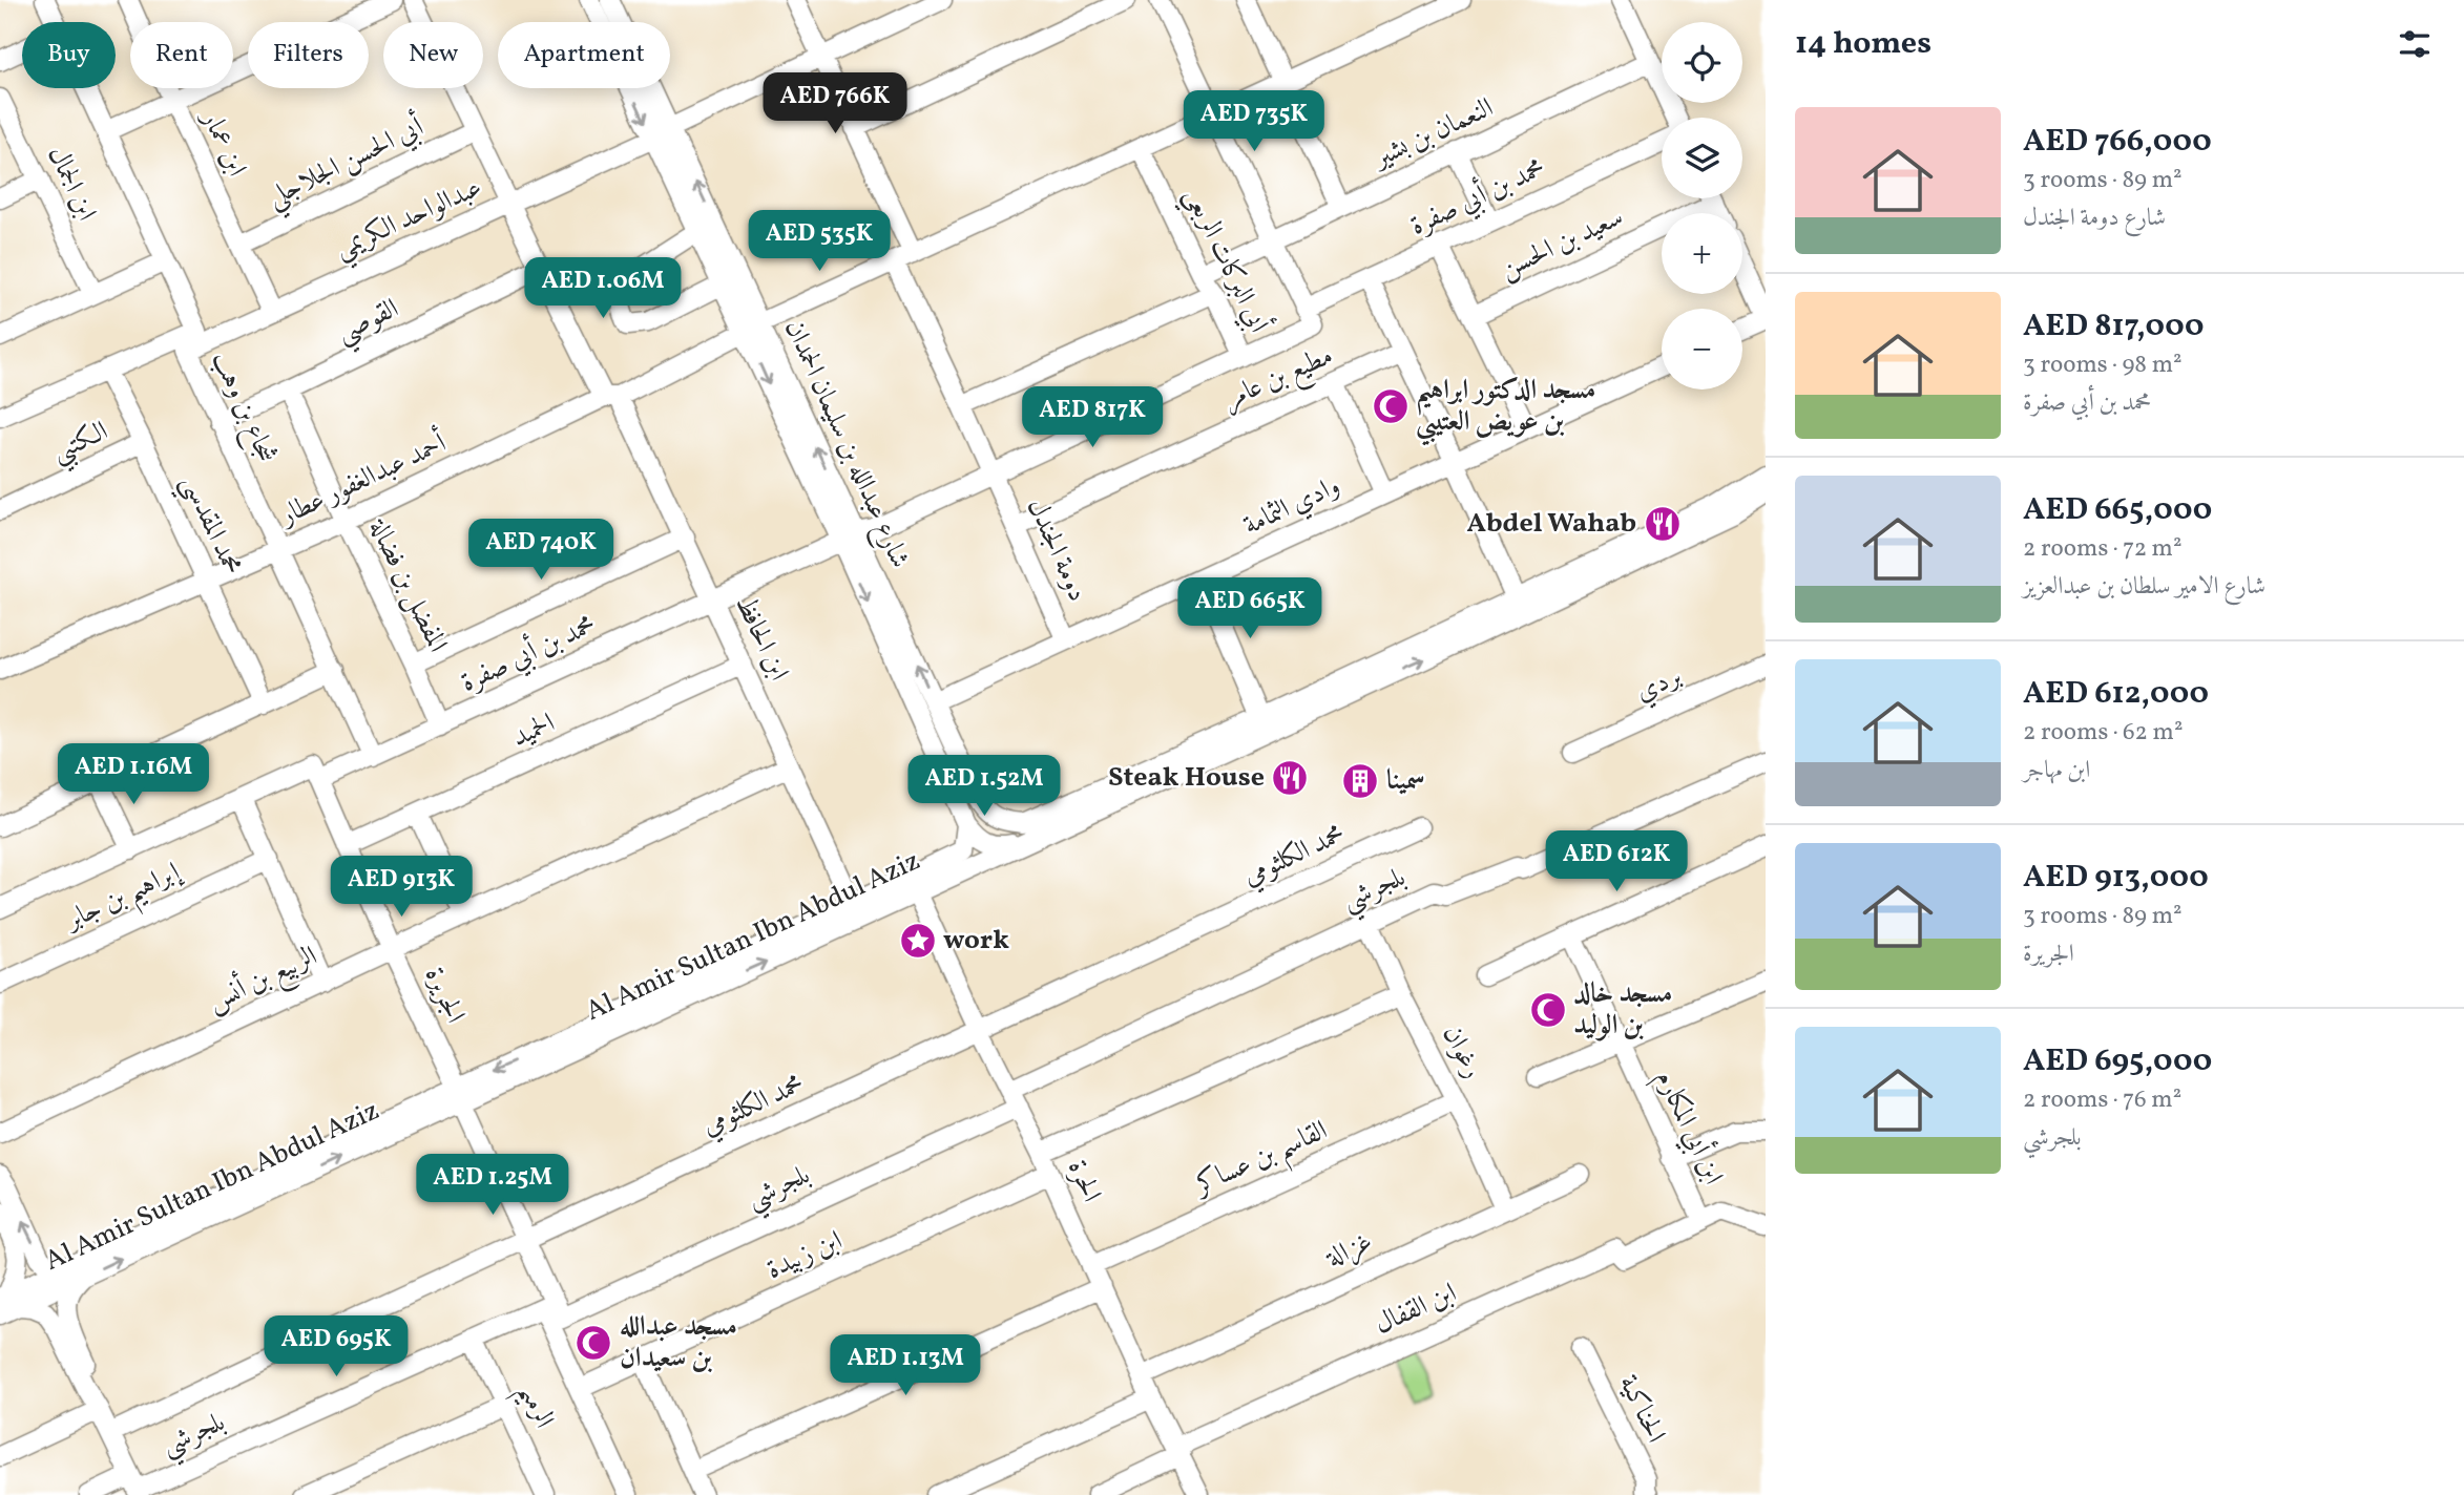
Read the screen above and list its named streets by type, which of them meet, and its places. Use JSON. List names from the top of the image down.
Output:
{
  "streets": {
    "street": [
      "النعمان بن بشير",
      "ابن عمار",
      "أبي الحسن الجلاجلي",
      "ابن الجمال",
      "محمد بن أبي صفرة",
      "عبدالواحد الكريمي",
      "سعيد بن الحسن",
      "أبي البركات الربعي",
      "القوصي",
      "مطيع بن عامر",
      "شجاع بن وهب",
      "الكتبي",
      "شارع عبدالله بن سليمان الحمدان",
      "أحمد عبدالغفور عطار",
      "وادي الثمامة",
      "محمد المقدسي",
      "دومة الجندل",
      "المفضل بن فضالة",
      "ابن الحافظ",
      "بردي",
      "الحميد",
      "محمد الكلثومي",
      "بلجرشي",
      "إبراهيم بن جابر",
      "Al Amir Sultan Ibn Abdul Aziz",
      "الربيع بن أنس",
      "الجريرة",
      "رغوان",
      "ابن أبي المكارم",
      "القاسم بن عساكر",
      "الحرة",
      "غزالة",
      "ابن زبيدة",
      "ابن القفال",
      "الرميم",
      "الحناكية"
    ]
  },
  "crossings": [
    ["النعمان بن بشير", "أبي البركات الربعي"],
    ["ابن عمار", "أبي الحسن الجلاجلي"],
    ["ابن عمار", "عبدالواحد الكريمي"],
    ["أبي الحسن الجلاجلي", "ابن الحافظ"],
    ["محمد بن أبي صفرة", "أبي البركات الربعي"],
    ["محمد بن أبي صفرة", "شجاع بن وهب"],
    ["محمد بن أبي صفرة", "شارع عبدالله بن سليمان الحمدان"],
    ["محمد بن أبي صفرة", "دومة الجندل"],
    ["محمد بن أبي صفرة", "المفضل بن فضالة"],
    ["محمد بن أبي صفرة", "ابن الحافظ"],
    ["محمد بن أبي صفرة", "الجريرة"],
    ["عبدالواحد الكريمي", "شجاع بن وهب"],
    ["عبدالواحد الكريمي", "شارع عبدالله بن سليمان الحمدان"],
    ["عبدالواحد الكريمي", "ابن الحافظ"],
    ["القوصي", "شجاع بن وهب"],
    ["القوصي", "المفضل بن فضالة"],
    ["القوصي", "ابن الحافظ"],
    ["مطيع بن عامر", "دومة الجندل"],
    ["شجاع بن وهب", "أحمد عبدالغفور عطار"],
    ["الكتبي", "محمد المقدسي"],
    ["شارع عبدالله بن سليمان الحمدان", "أحمد عبدالغفور عطار"],
    ["شارع عبدالله بن سليمان الحمدان", "وادي الثمامة"],
    ["أحمد عبدالغفور عطار", "محمد المقدسي"],
    ["أحمد عبدالغفور عطار", "دومة الجندل"],
    ["أحمد عبدالغفور عطار", "المفضل بن فضالة"],
    ["أحمد عبدالغفور عطار", "ابن الحافظ"],
    ["وادي الثمامة", "دومة الجندل"],
    ["ابن الحافظ", "الحميد"],
    ["ابن الحافظ", "Al Amir Sultan Ibn Abdul Aziz"],
    ["ابن الحافظ", "الربيع بن أنس"],
    ["الحميد", "الجريرة"],
    ["محمد الكلثومي", "الجريرة"],
    ["محمد الكلثومي", "الحرة"],
    ["بلجرشي", "الجريرة"],
    ["بلجرشي", "رغوان"],
    ["بلجرشي", "الحرة"],
    ["بلجرشي", "الرميم"],
    ["Al Amir Sultan Ibn Abdul Aziz", "الجريرة"],
    ["Al Amir Sultan Ibn Abdul Aziz", "الحرة"],
    ["الربيع بن أنس", "الجريرة"],
    ["الجريرة", "ابن زبيدة"],
    ["رغوان", "القاسم بن عساكر"],
    ["رغوان", "غزالة"],
    ["ابن أبي المكارم", "ابن القفال"],
    ["القاسم بن عساكر", "الحرة"],
    ["الحرة", "غزالة"],
    ["الحرة", "ابن زبيدة"],
    ["الحرة", "ابن القفال"]
  ],
  "places": {
    "mosque": ["مسجد الدكتور ابراهيم بن عويض العتيبي", "مسجد خالد بن الوليد", "مسجد عبدالله بن سعيدان"],
    "restaurant": ["Abdel Wahab", "Steak House"],
    "building": ["سمينا"],
    "place": ["work"]
  },
  "page": {
    "heading": "14 homes",
    "map_buttons": ["+", "−"],
    "chip": [
      "Buy",
      "Rent",
      "Filters",
      "New",
      "Apartment"
    ],
    "price": [
      "AED 766K",
      "AED 735K",
      "AED 535K",
      "AED 1.06M",
      "AED 817K",
      "AED 740K",
      "AED 665K",
      "AED 1.16M",
      "AED 1.52M",
      "AED 612K",
      "AED 913K",
      "AED 1.25M",
      "AED 695K",
      "AED 1.13M"
    ],
    "list": [
      {
        "name": "AED 766,000",
        "note": "3 rooms · 89 m² · شارع دومة الجندل"
      },
      {
        "name": "AED 817,000",
        "note": "3 rooms · 98 m² · محمد بن أبي صفرة"
      },
      {
        "name": "AED 665,000",
        "note": "2 rooms · 72 m² · شارع الامير سلطان بن عبدالعزيز"
      },
      {
        "name": "AED 612,000",
        "note": "2 rooms · 62 m² · ابن مهاجر"
      },
      {
        "name": "AED 913,000",
        "note": "3 rooms · 89 m² · الجريرة"
      },
      {
        "name": "AED 695,000",
        "note": "2 rooms · 76 m² · بلجرشي"
      }
    ]
  }
}
